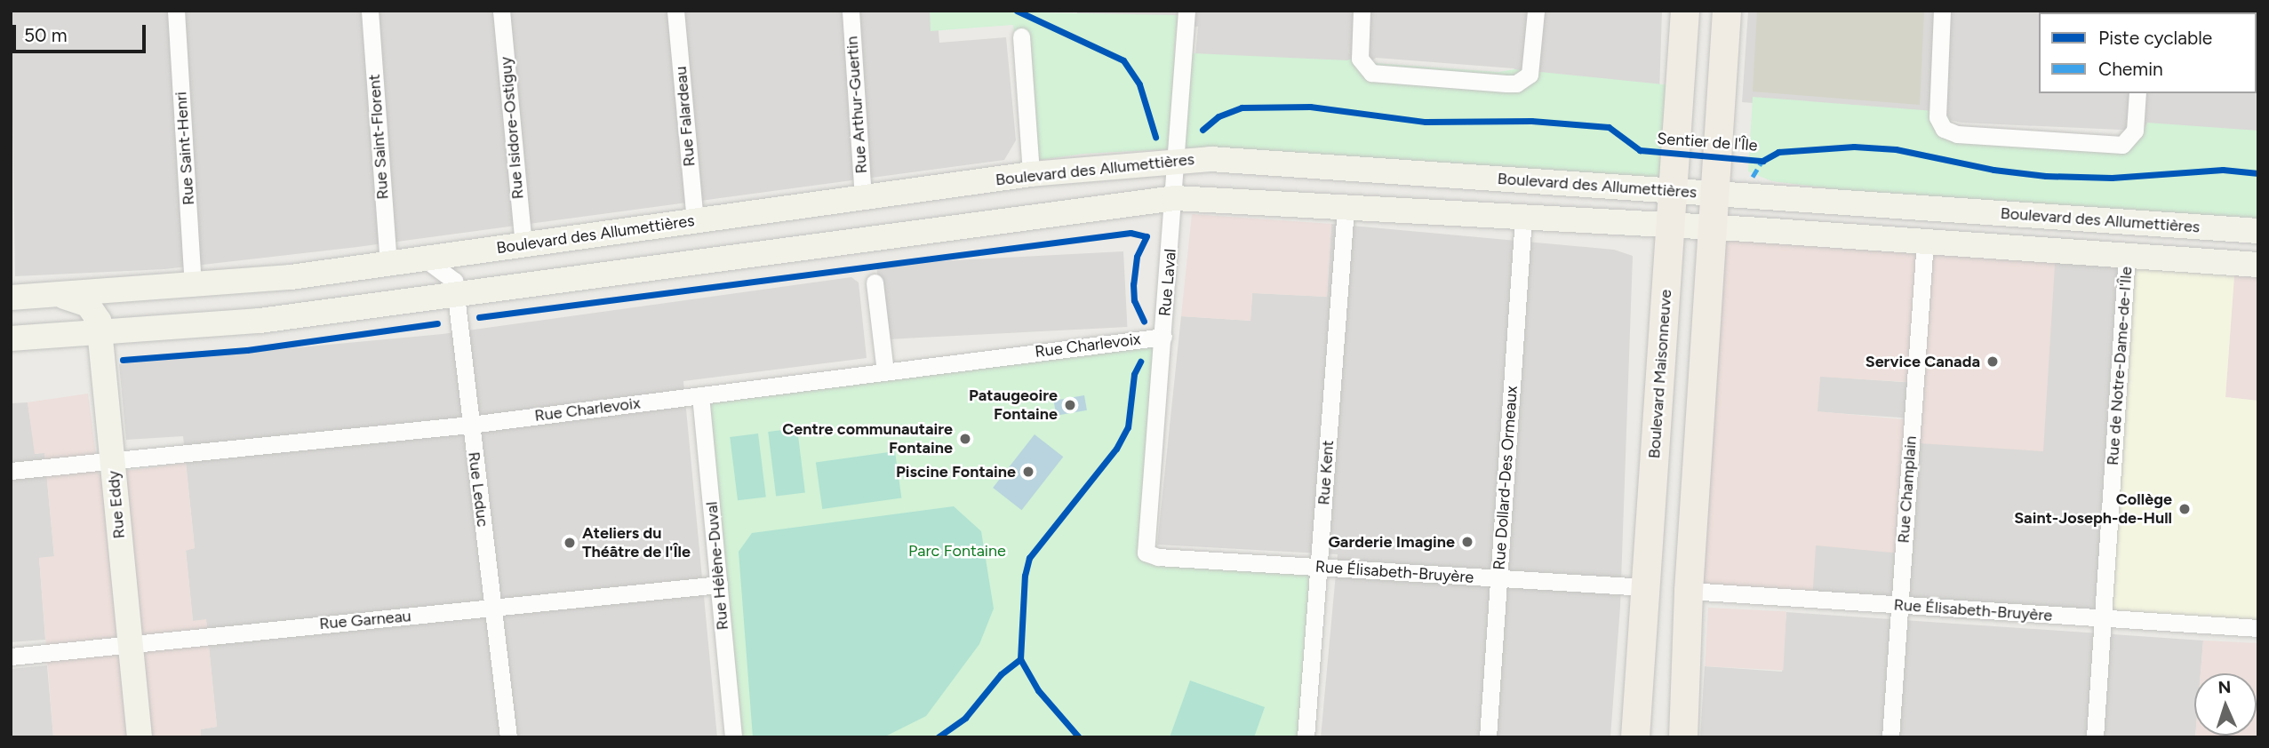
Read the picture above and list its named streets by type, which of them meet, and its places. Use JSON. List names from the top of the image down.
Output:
{
  "streets": {
    "main road": ["Boulevard des Allumettières", "Boulevard Maisonneuve", "Rue Eddy"],
    "street": [
      "Rue Arthur-Guertin",
      "Rue Falardeau",
      "Rue Isidore-Ostiguy",
      "Rue Saint-Florent",
      "Rue Saint-Henri",
      "Rue Laval",
      "Rue Charlevoix",
      "Rue de Notre-Dame-de-I'Île",
      "Rue Kent",
      "Rue Dollard-Des Ormeaux",
      "Rue Leduc",
      "Rue Champlain",
      "Rue Hélène-Duval",
      "Rue Élisabeth-Bruyère",
      "Rue Garneau"
    ],
    "cycle path": ["Sentier de l'Île"]
  },
  "crossings": [
    ["Rue Arthur-Guertin", "Boulevard des Allumettières"],
    ["Rue Falardeau", "Boulevard des Allumettières"],
    ["Rue Isidore-Ostiguy", "Boulevard des Allumettières"],
    ["Rue Saint-Florent", "Boulevard des Allumettières"],
    ["Rue Saint-Henri", "Boulevard des Allumettières"],
    ["Boulevard des Allumettières", "Rue Laval"],
    ["Boulevard des Allumettières", "Rue de Notre-Dame-de-I'Île"],
    ["Boulevard des Allumettières", "Boulevard Maisonneuve"],
    ["Boulevard des Allumettières", "Rue Kent"],
    ["Boulevard des Allumettières", "Rue Dollard-Des Ormeaux"],
    ["Boulevard des Allumettières", "Rue Leduc"],
    ["Boulevard des Allumettières", "Rue Champlain"],
    ["Boulevard des Allumettières", "Rue Eddy"],
    ["Rue Laval", "Rue Charlevoix"],
    ["Rue Laval", "Rue Élisabeth-Bruyère"],
    ["Rue Charlevoix", "Rue Leduc"],
    ["Rue Charlevoix", "Rue Eddy"],
    ["Rue Charlevoix", "Rue Hélène-Duval"],
    ["Rue de Notre-Dame-de-I'Île", "Rue Élisabeth-Bruyère"],
    ["Boulevard Maisonneuve", "Rue Élisabeth-Bruyère"],
    ["Rue Kent", "Rue Élisabeth-Bruyère"],
    ["Rue Dollard-Des Ormeaux", "Rue Élisabeth-Bruyère"],
    ["Rue Leduc", "Rue Garneau"],
    ["Rue Champlain", "Rue Élisabeth-Bruyère"],
    ["Rue Eddy", "Rue Garneau"],
    ["Rue Hélène-Duval", "Rue Garneau"]
  ],
  "parks": ["Parc Fontaine"],
  "places": [
    "Service Canada",
    "Pataugeoire Fontaine",
    "Centre communautaire Fontaine",
    "Piscine Fontaine",
    "Collège Saint-Joseph-de-Hull",
    "Garderie Imagine",
    "Ateliers du Théâtre de l'Île"
  ],
  "legend": ["Piste cyclable", "Chemin"],
  "scale_bar": "50 m",
  "north": "top"
}
